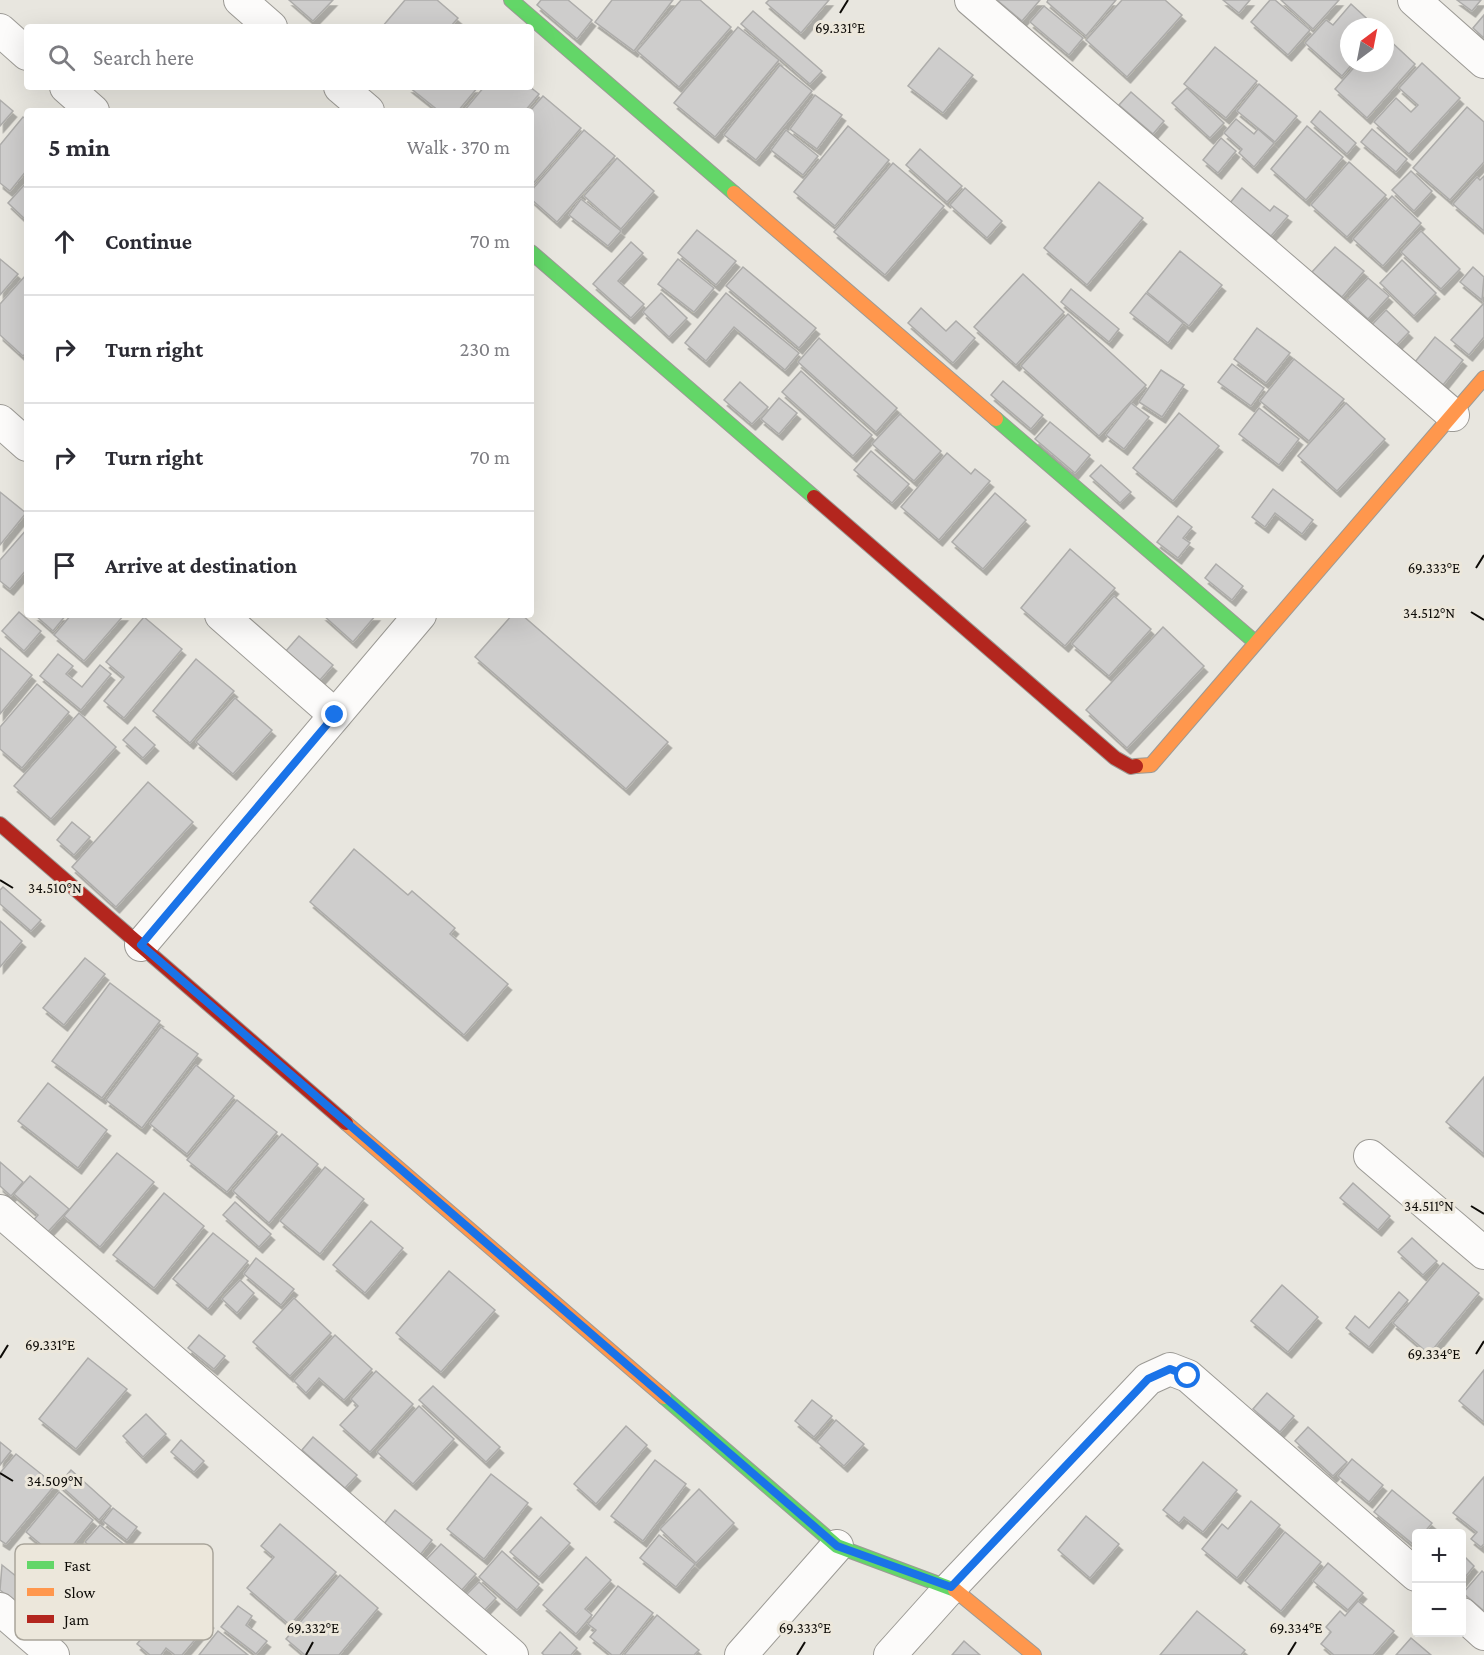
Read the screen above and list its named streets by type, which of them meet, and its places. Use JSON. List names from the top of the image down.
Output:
{
  "legend": ["Fast", "Slow", "Jam"],
  "north": "top right",
  "page": {
    "search": "Search here",
    "heading": ["5 min", "Walk · 370 m"],
    "list": [
      ["Continue", "70 m"],
      ["Turn right", "230 m"],
      ["Turn right", "70 m"],
      "Arrive at destination"
    ],
    "map_buttons": ["+", "−"]
  },
  "coordinates": [
    "69.331°E",
    "69.333°E",
    "34.512°N",
    "34.510°N",
    "34.511°N",
    "69.334°E",
    "34.509°N",
    "69.332°E"
  ]
}
